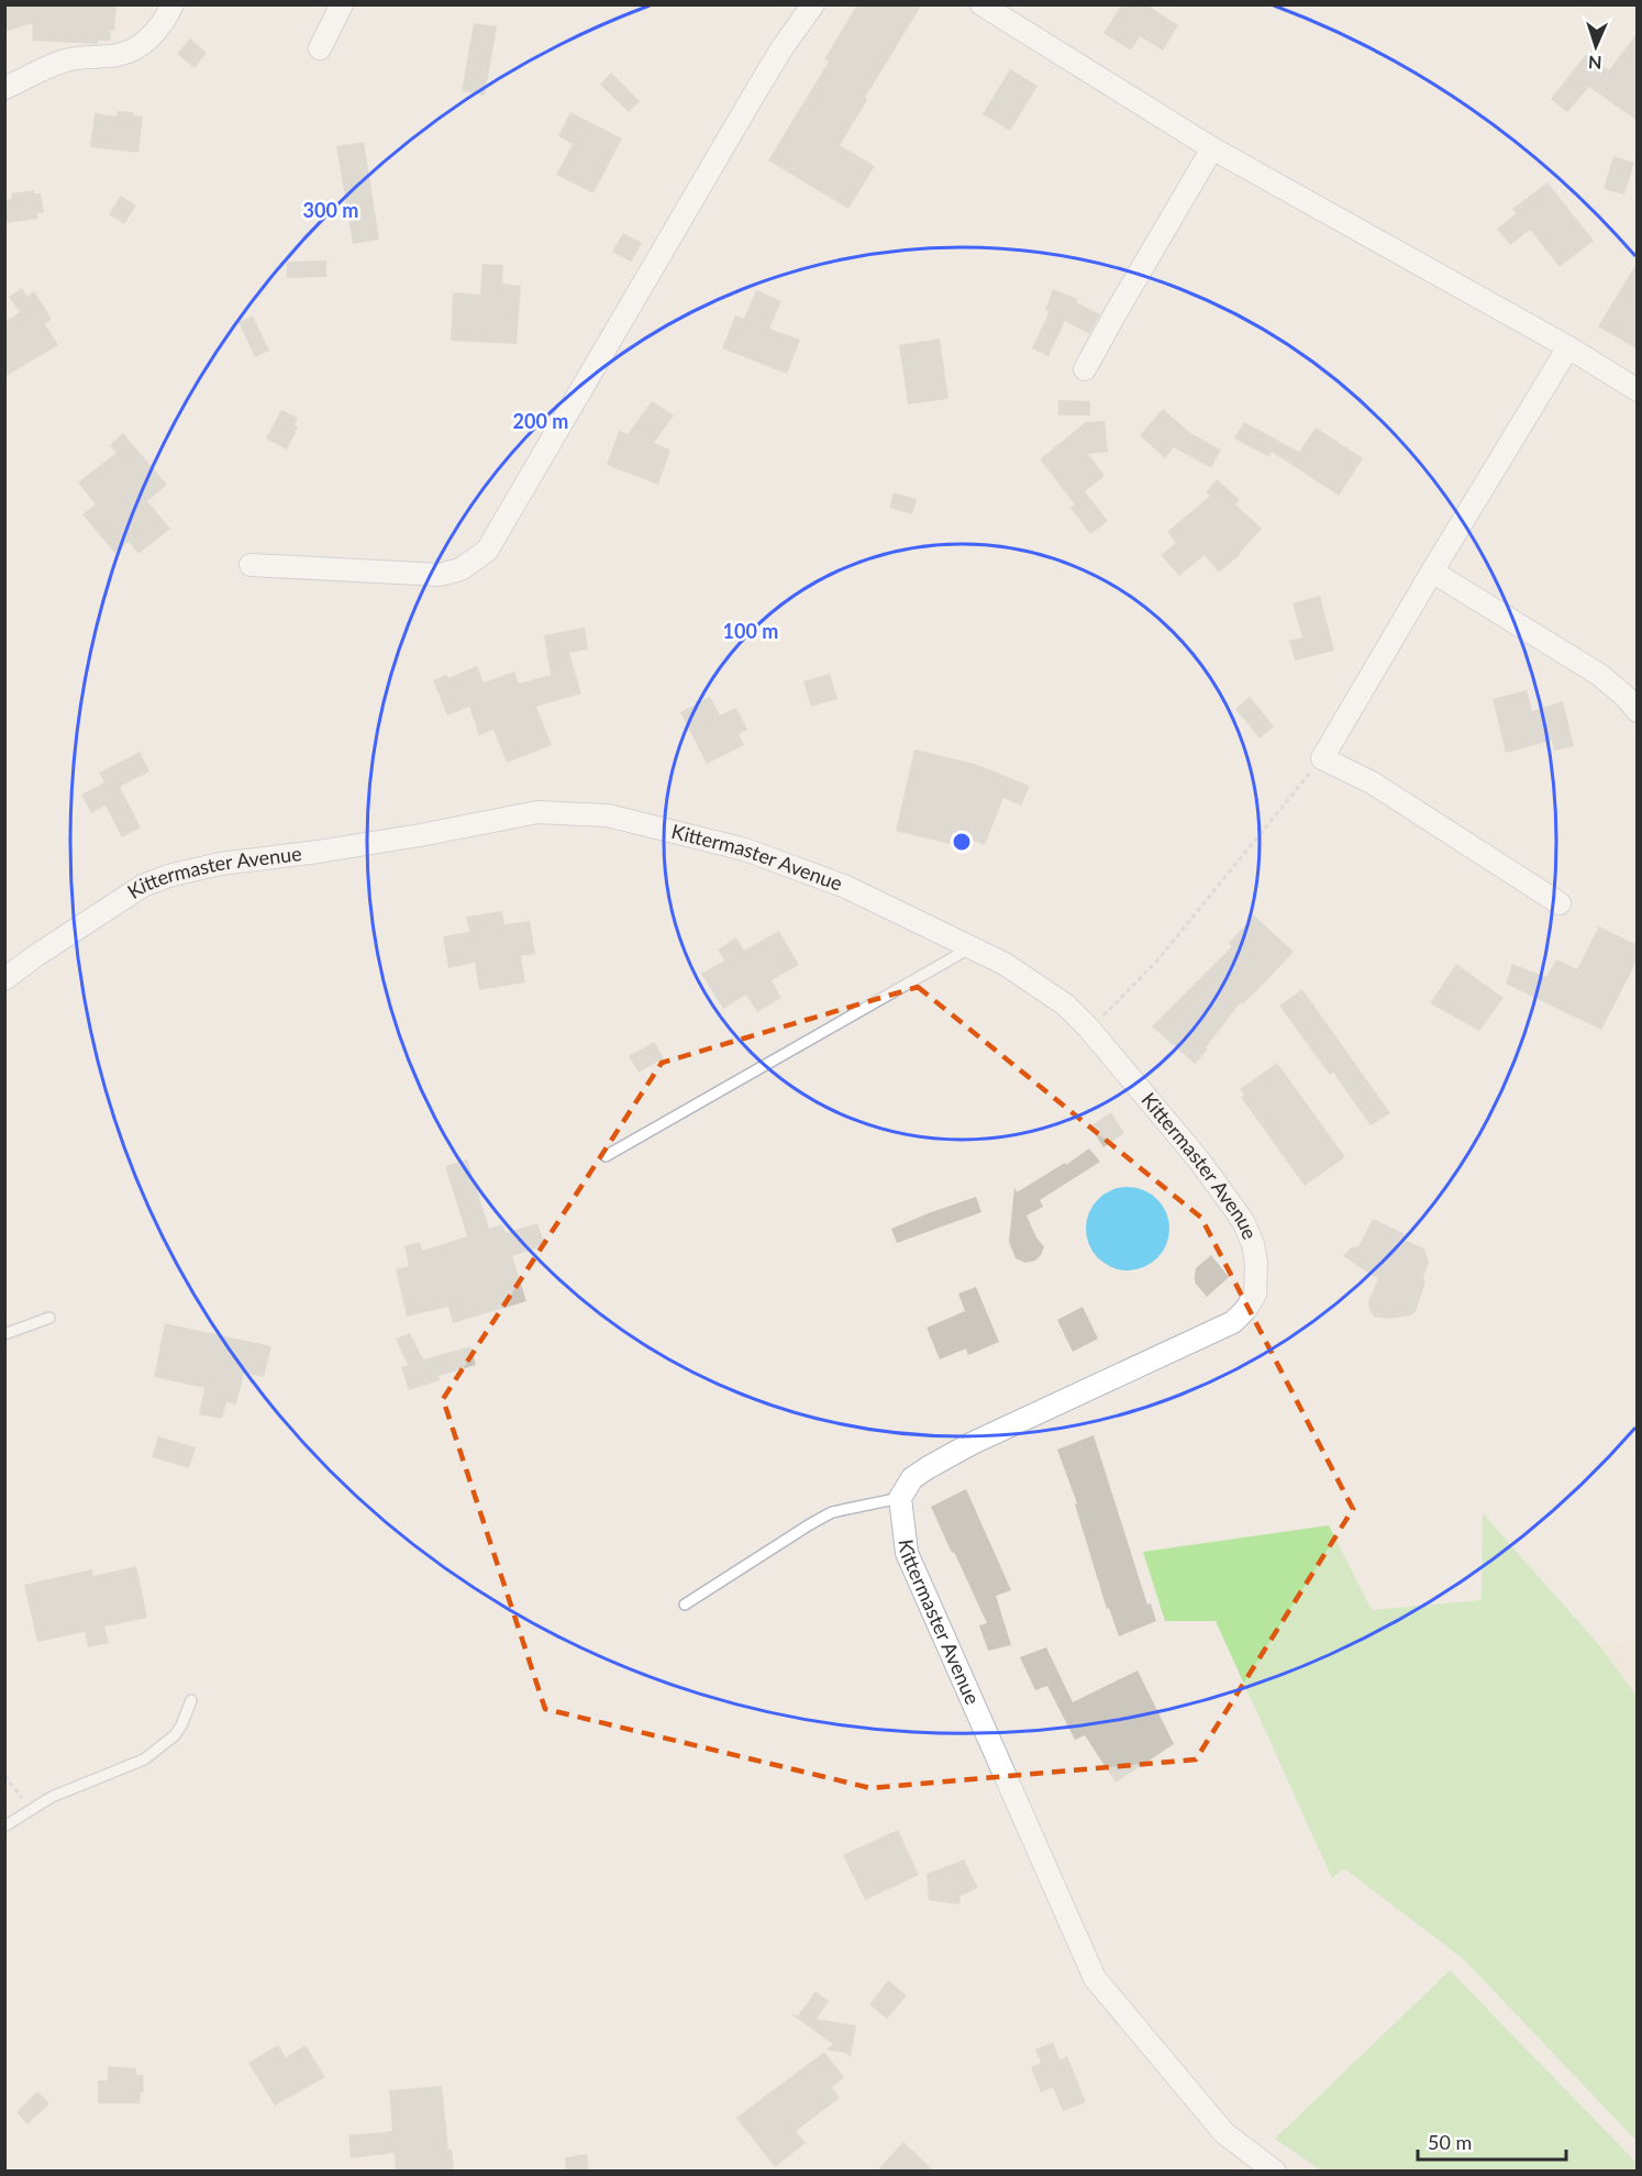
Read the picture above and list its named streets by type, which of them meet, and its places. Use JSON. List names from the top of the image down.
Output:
{
  "streets": {
    "street": ["Kittermaster Avenue"]
  },
  "scale_bar": "50 m",
  "north": "bottom",
  "rings": ["300 m", "200 m", "100 m"]
}
